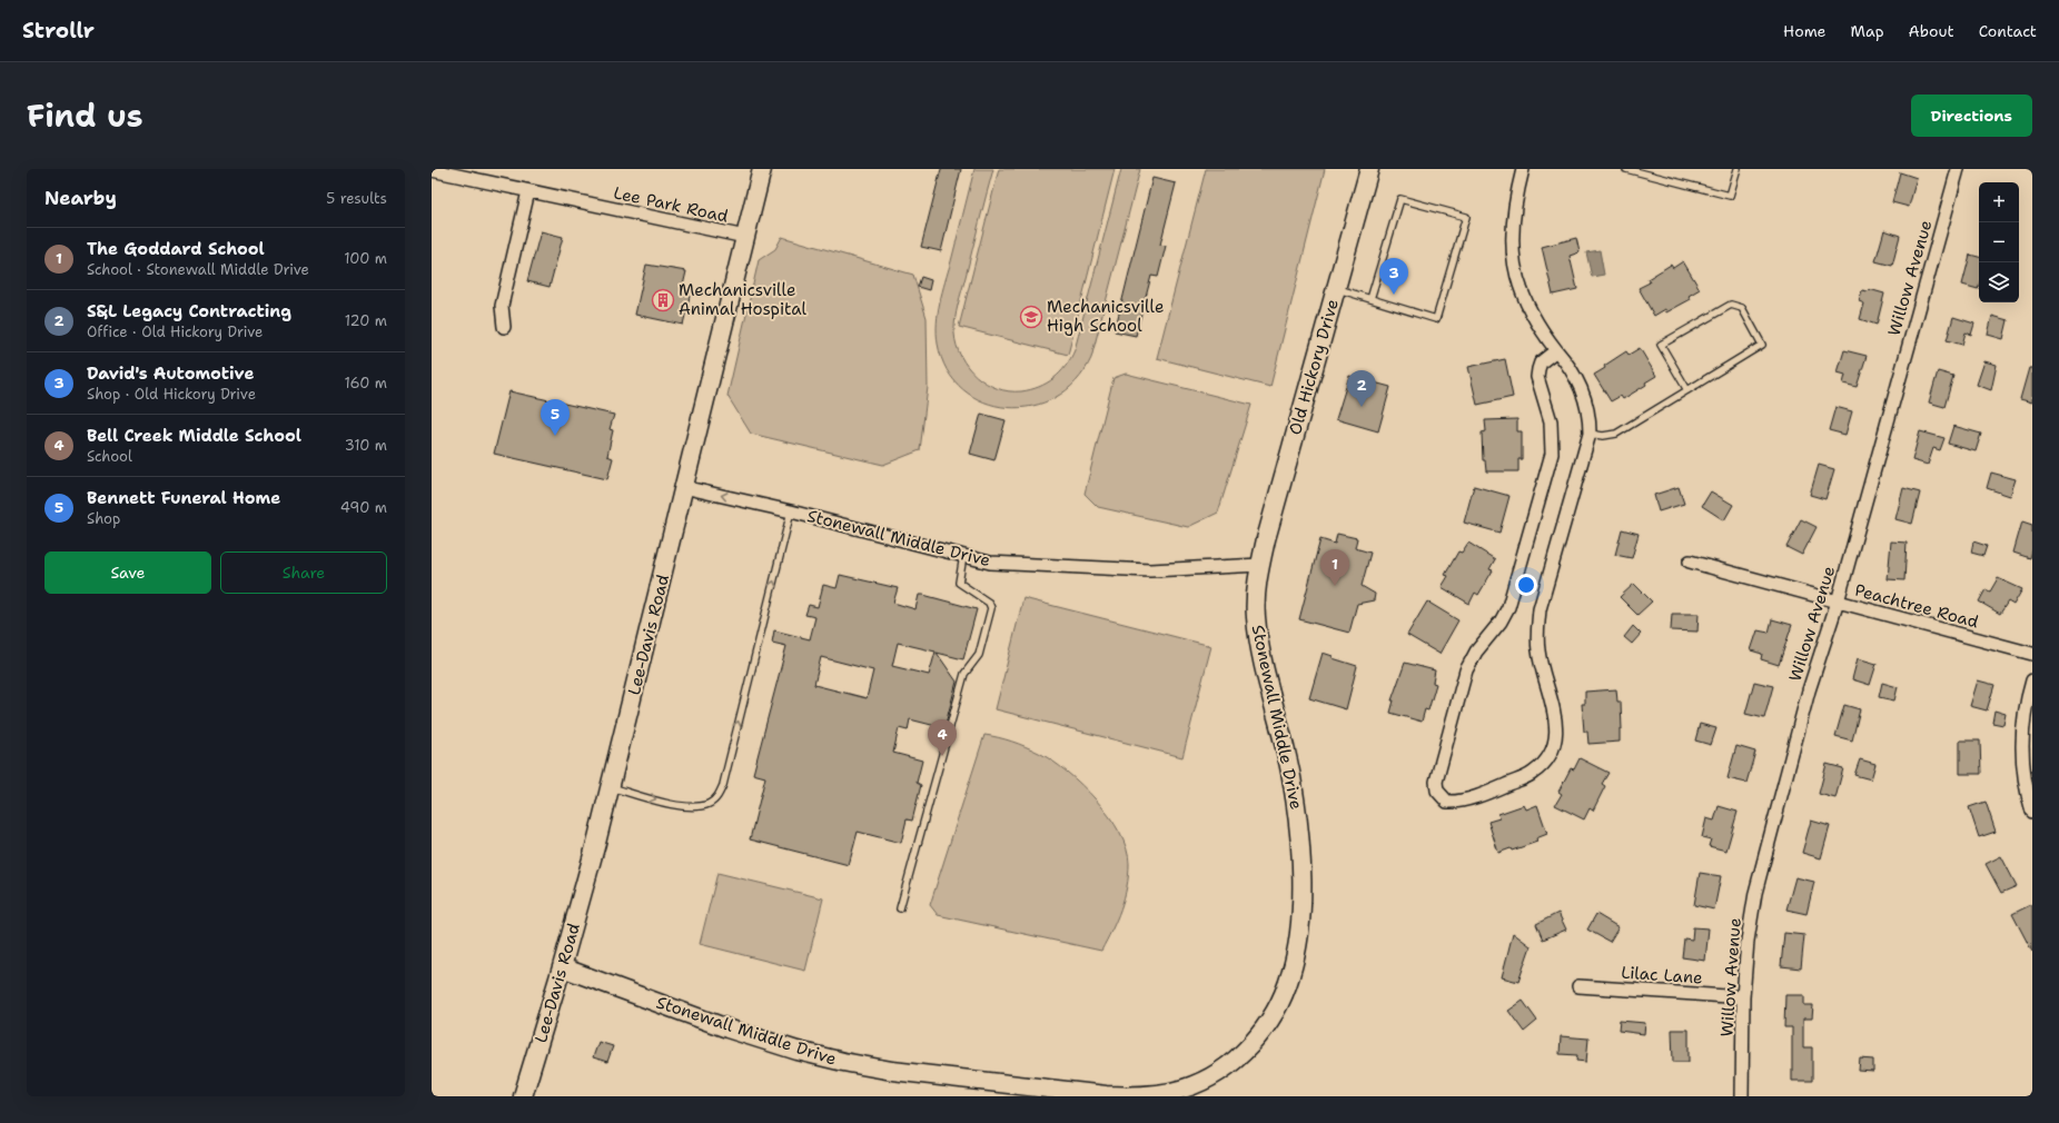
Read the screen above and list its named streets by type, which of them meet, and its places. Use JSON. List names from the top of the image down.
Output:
{
  "streets": {
    "street": [
      "Lee Park Road",
      "Willow Avenue",
      "Old Hickory Drive",
      "Stonewall Middle Drive",
      "Peachtree Road",
      "Lee-Davis Road",
      "Lilac Lane"
    ]
  },
  "crossings": [
    ["Lee Park Road", "Lee-Davis Road"],
    ["Willow Avenue", "Peachtree Road"],
    ["Willow Avenue", "Lilac Lane"],
    ["Old Hickory Drive", "Stonewall Middle Drive"],
    ["Stonewall Middle Drive", "Lee-Davis Road"]
  ],
  "places": {
    "building": ["Mechanicsville Animal Hospital"],
    "school or university": ["Mechanicsville High School"]
  },
  "page": {
    "header": "Strollr",
    "nav": [
      "Home",
      "Map",
      "About",
      "Contact"
    ],
    "title": "Find us",
    "buttons": [
      "Directions",
      ["Save", "Share"]
    ],
    "heading": ["Nearby", "5 results"],
    "map_buttons": ["+", "−"],
    "list": [
      {
        "mark": "1",
        "name": "The Goddard School",
        "note": "School · Stonewall Middle Drive",
        "value": "100 m"
      },
      {
        "mark": "2",
        "name": "S&L Legacy Contracting",
        "note": "Office · Old Hickory Drive",
        "value": "120 m"
      },
      {
        "mark": "3",
        "name": "David's Automotive",
        "note": "Shop · Old Hickory Drive",
        "value": "160 m"
      },
      {
        "mark": "4",
        "name": "Bell Creek Middle School",
        "note": "School",
        "value": "310 m"
      },
      {
        "mark": "5",
        "name": "Bennett Funeral Home",
        "note": "Shop",
        "value": "490 m"
      }
    ],
    "pins": [
      "3",
      "2",
      "5",
      "1",
      "4"
    ]
  }
}
